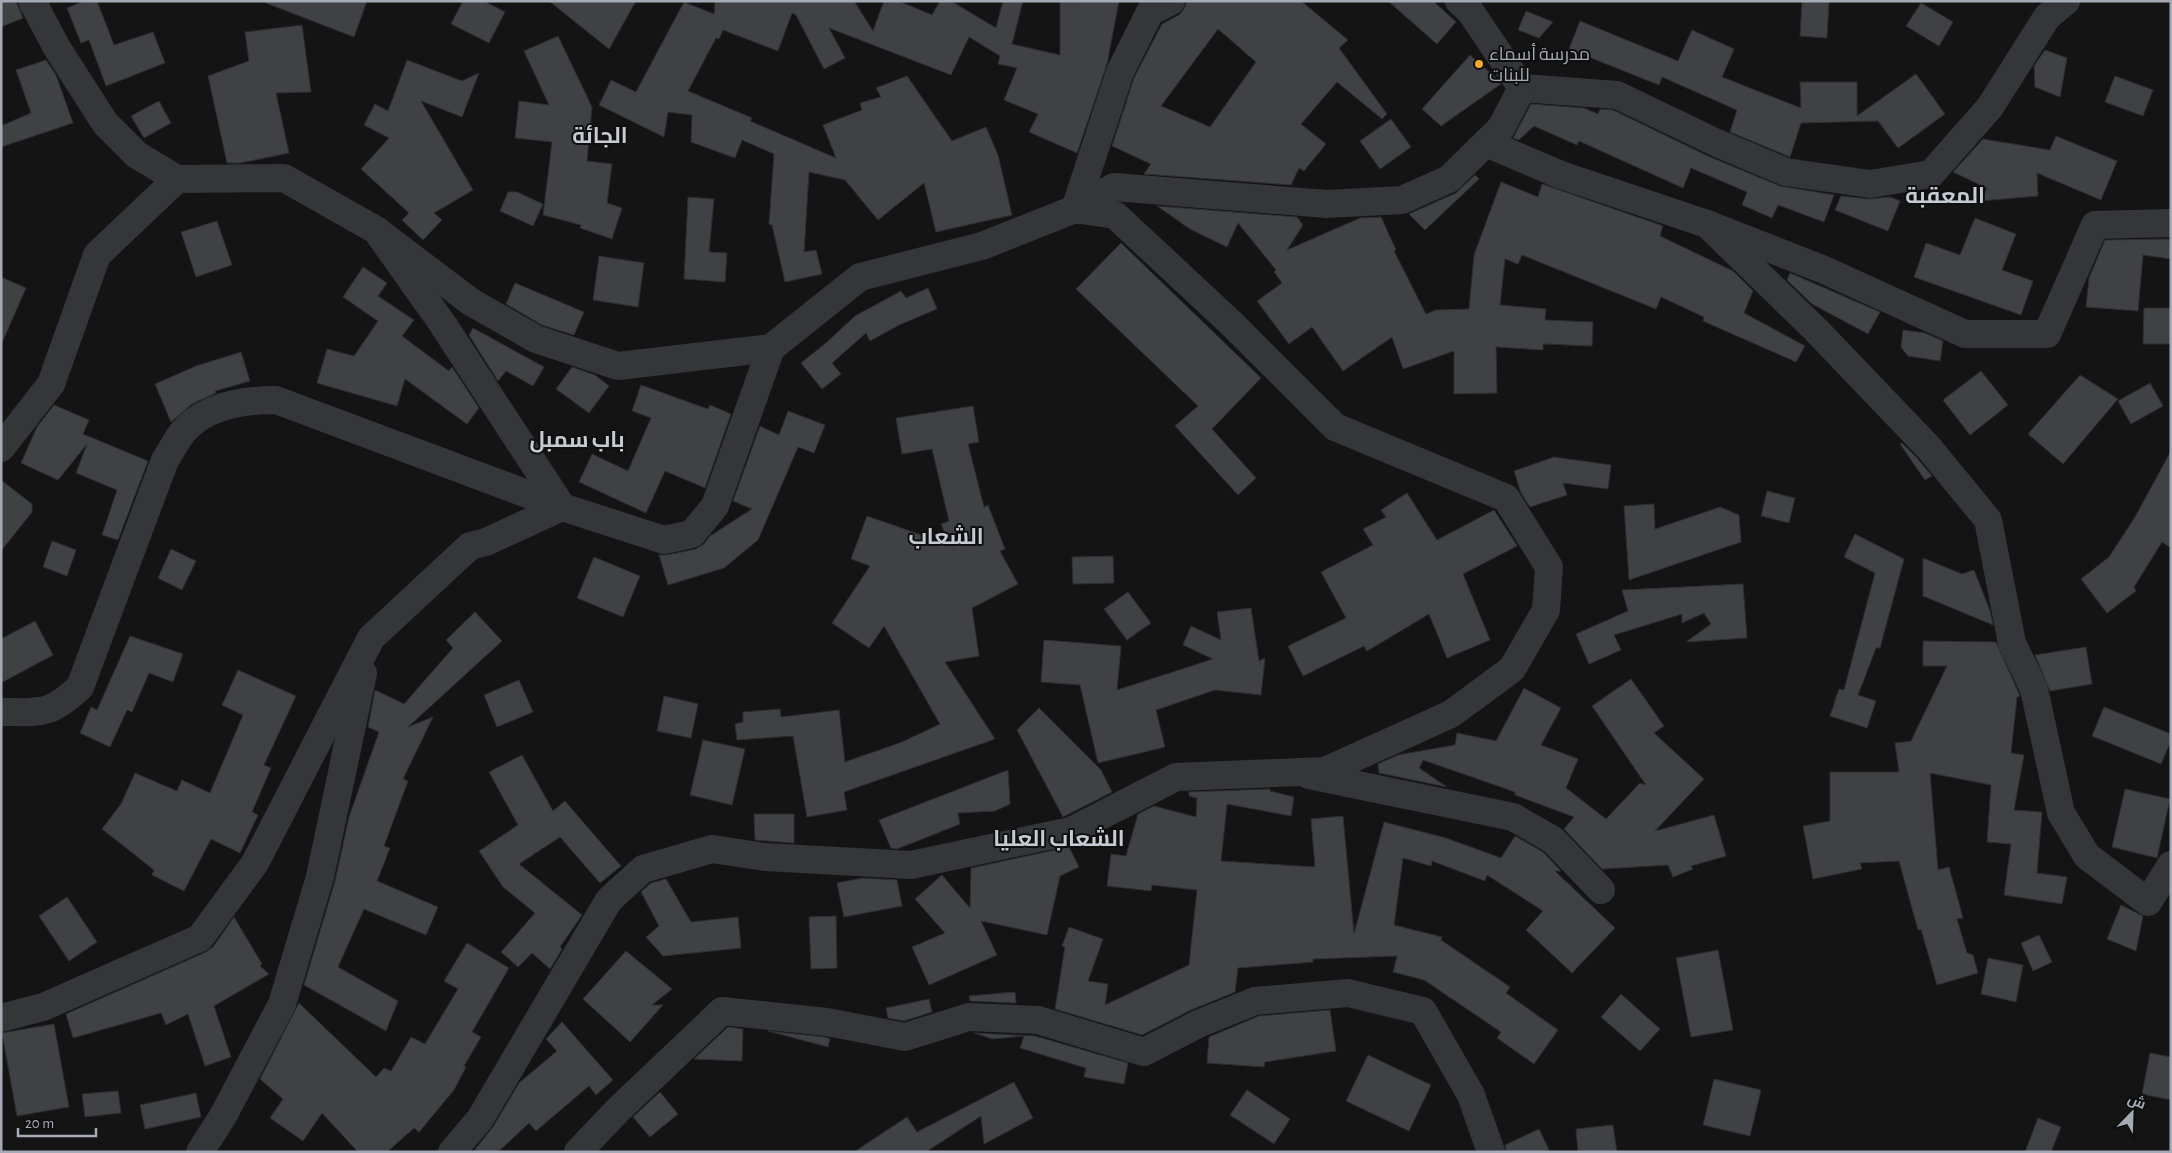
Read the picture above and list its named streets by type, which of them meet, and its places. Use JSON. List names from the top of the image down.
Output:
{
  "districts": [
    "الجائة",
    "المعقبة",
    "باب سمبل",
    "الشعاب",
    "الشعاب العليا"
  ],
  "places": ["مدرسة أسماء للبنات"],
  "scale_bar": "20 m",
  "north": "top right"
}
